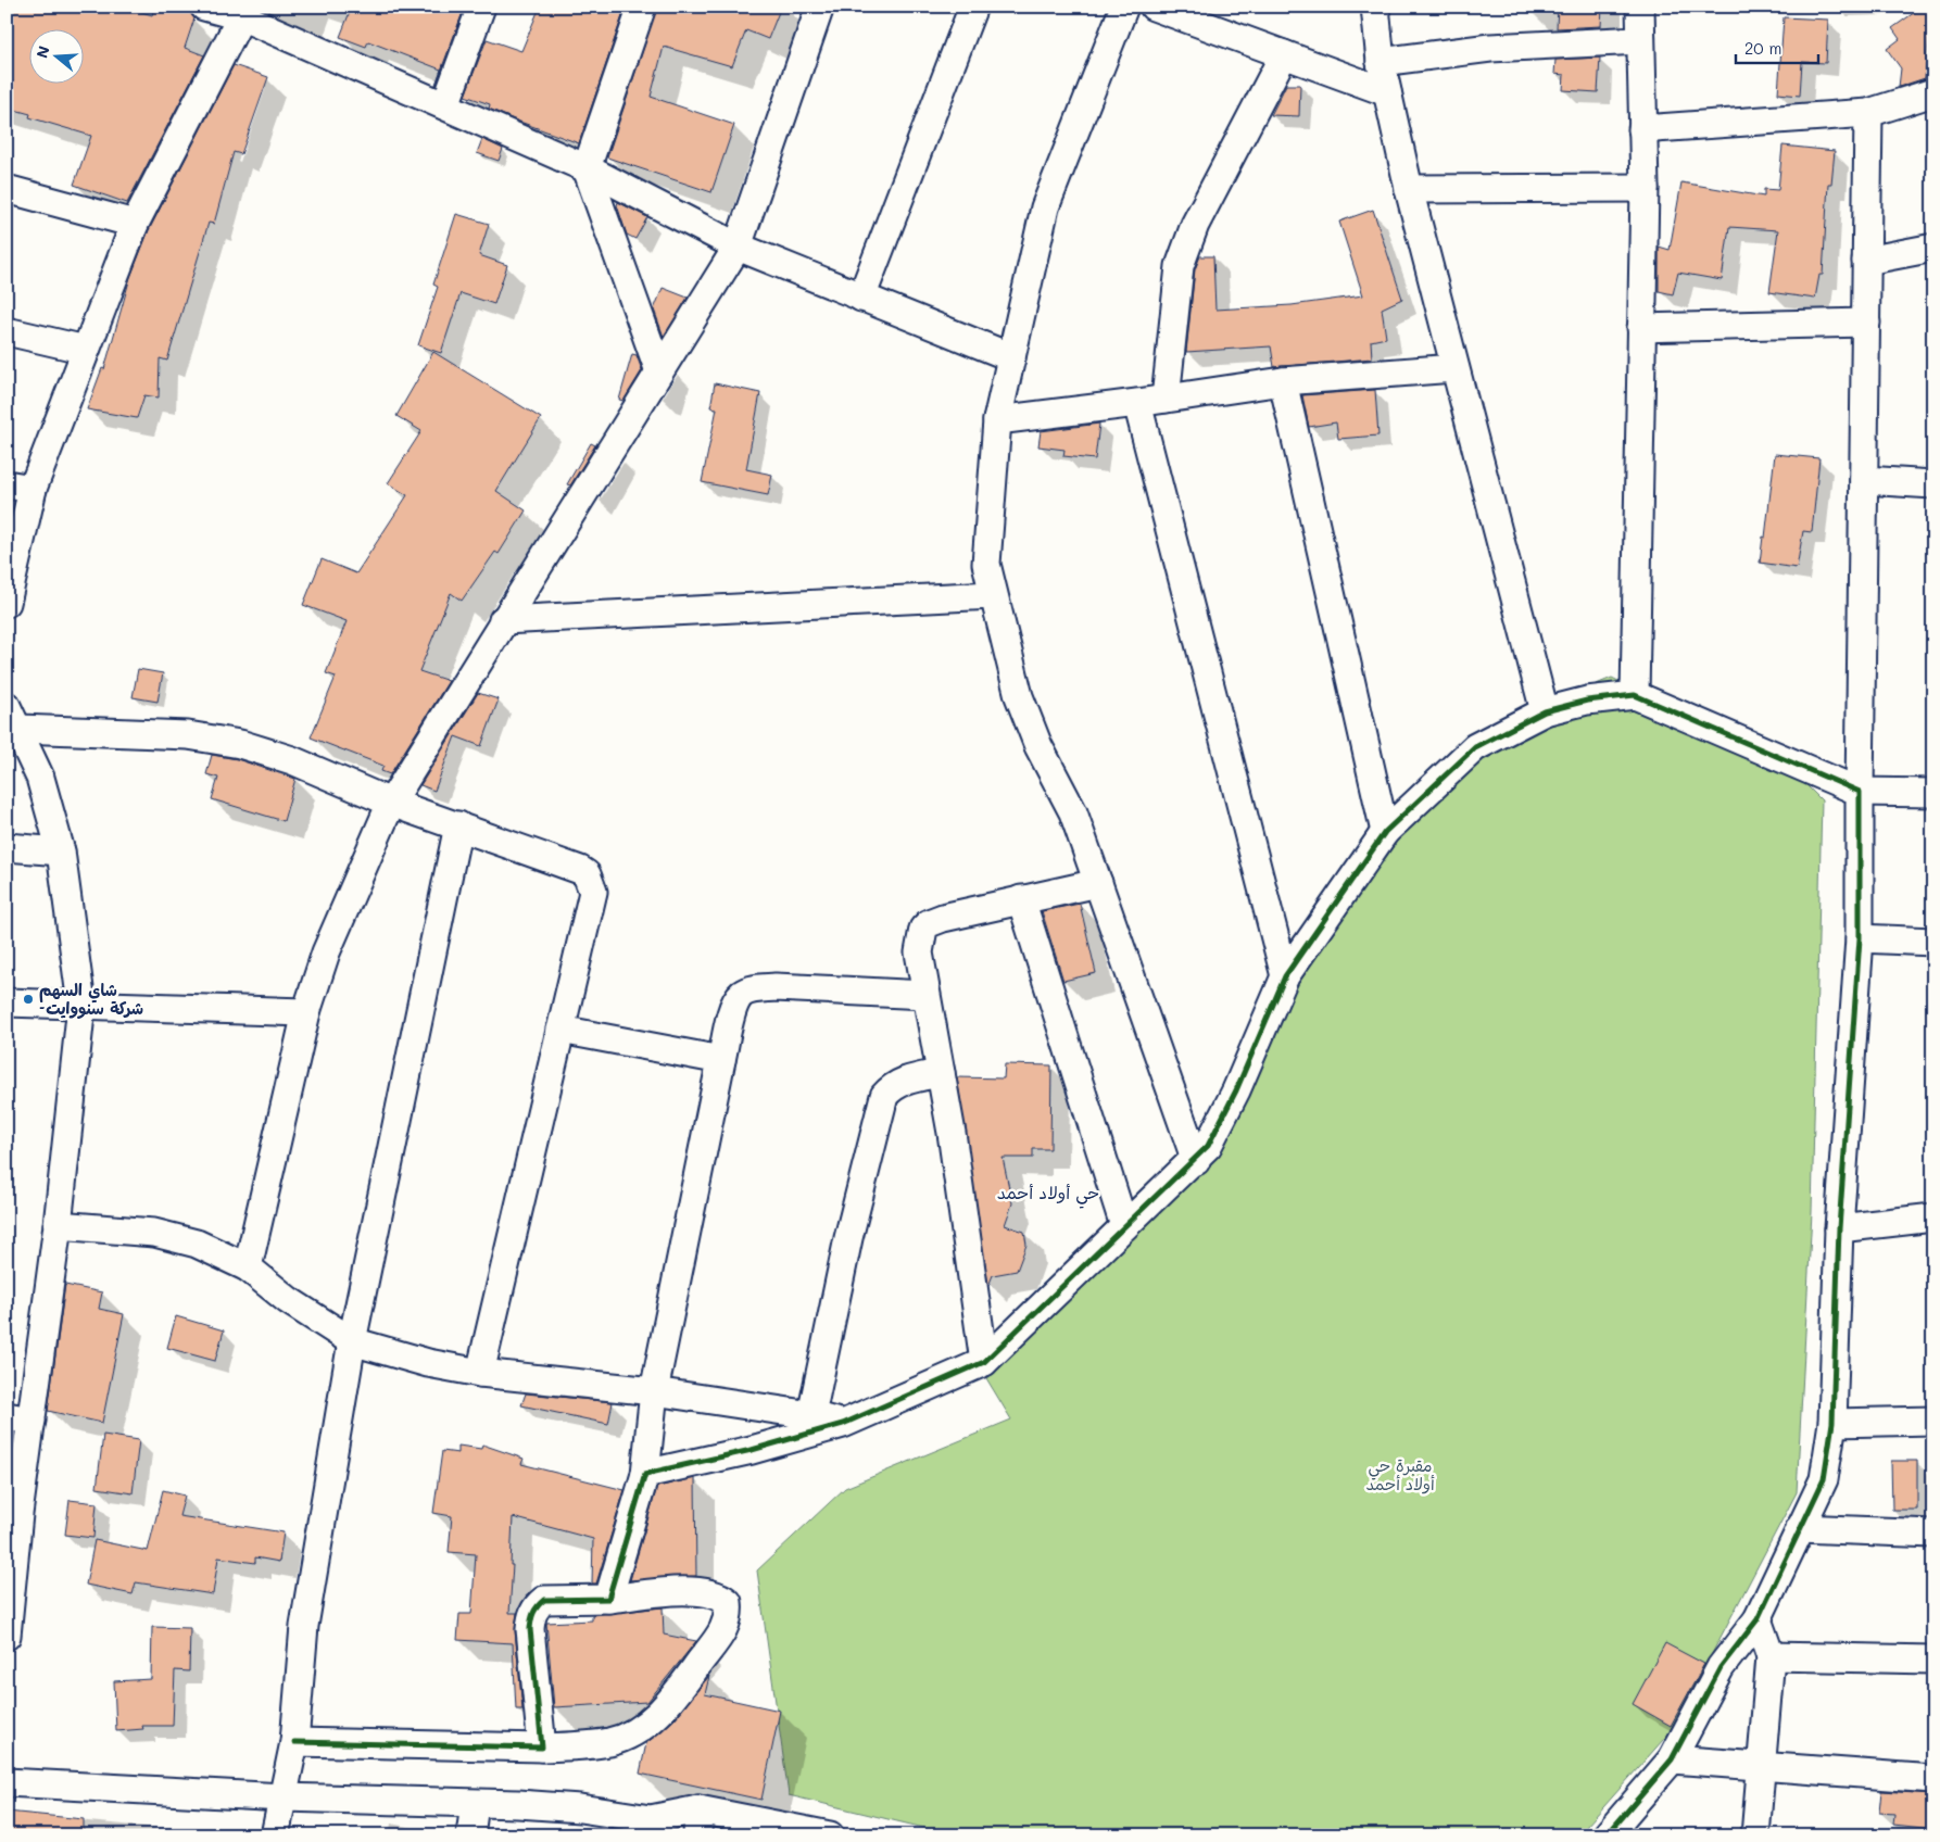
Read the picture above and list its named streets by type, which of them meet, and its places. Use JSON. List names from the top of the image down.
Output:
{
  "districts": ["حي أولاد أحمد"],
  "parks": ["مقبرة حي أولاد أحمد"],
  "places": ["شاي السهم -شركة سنووايت"],
  "scale_bar": "20 m",
  "north": "left"
}
